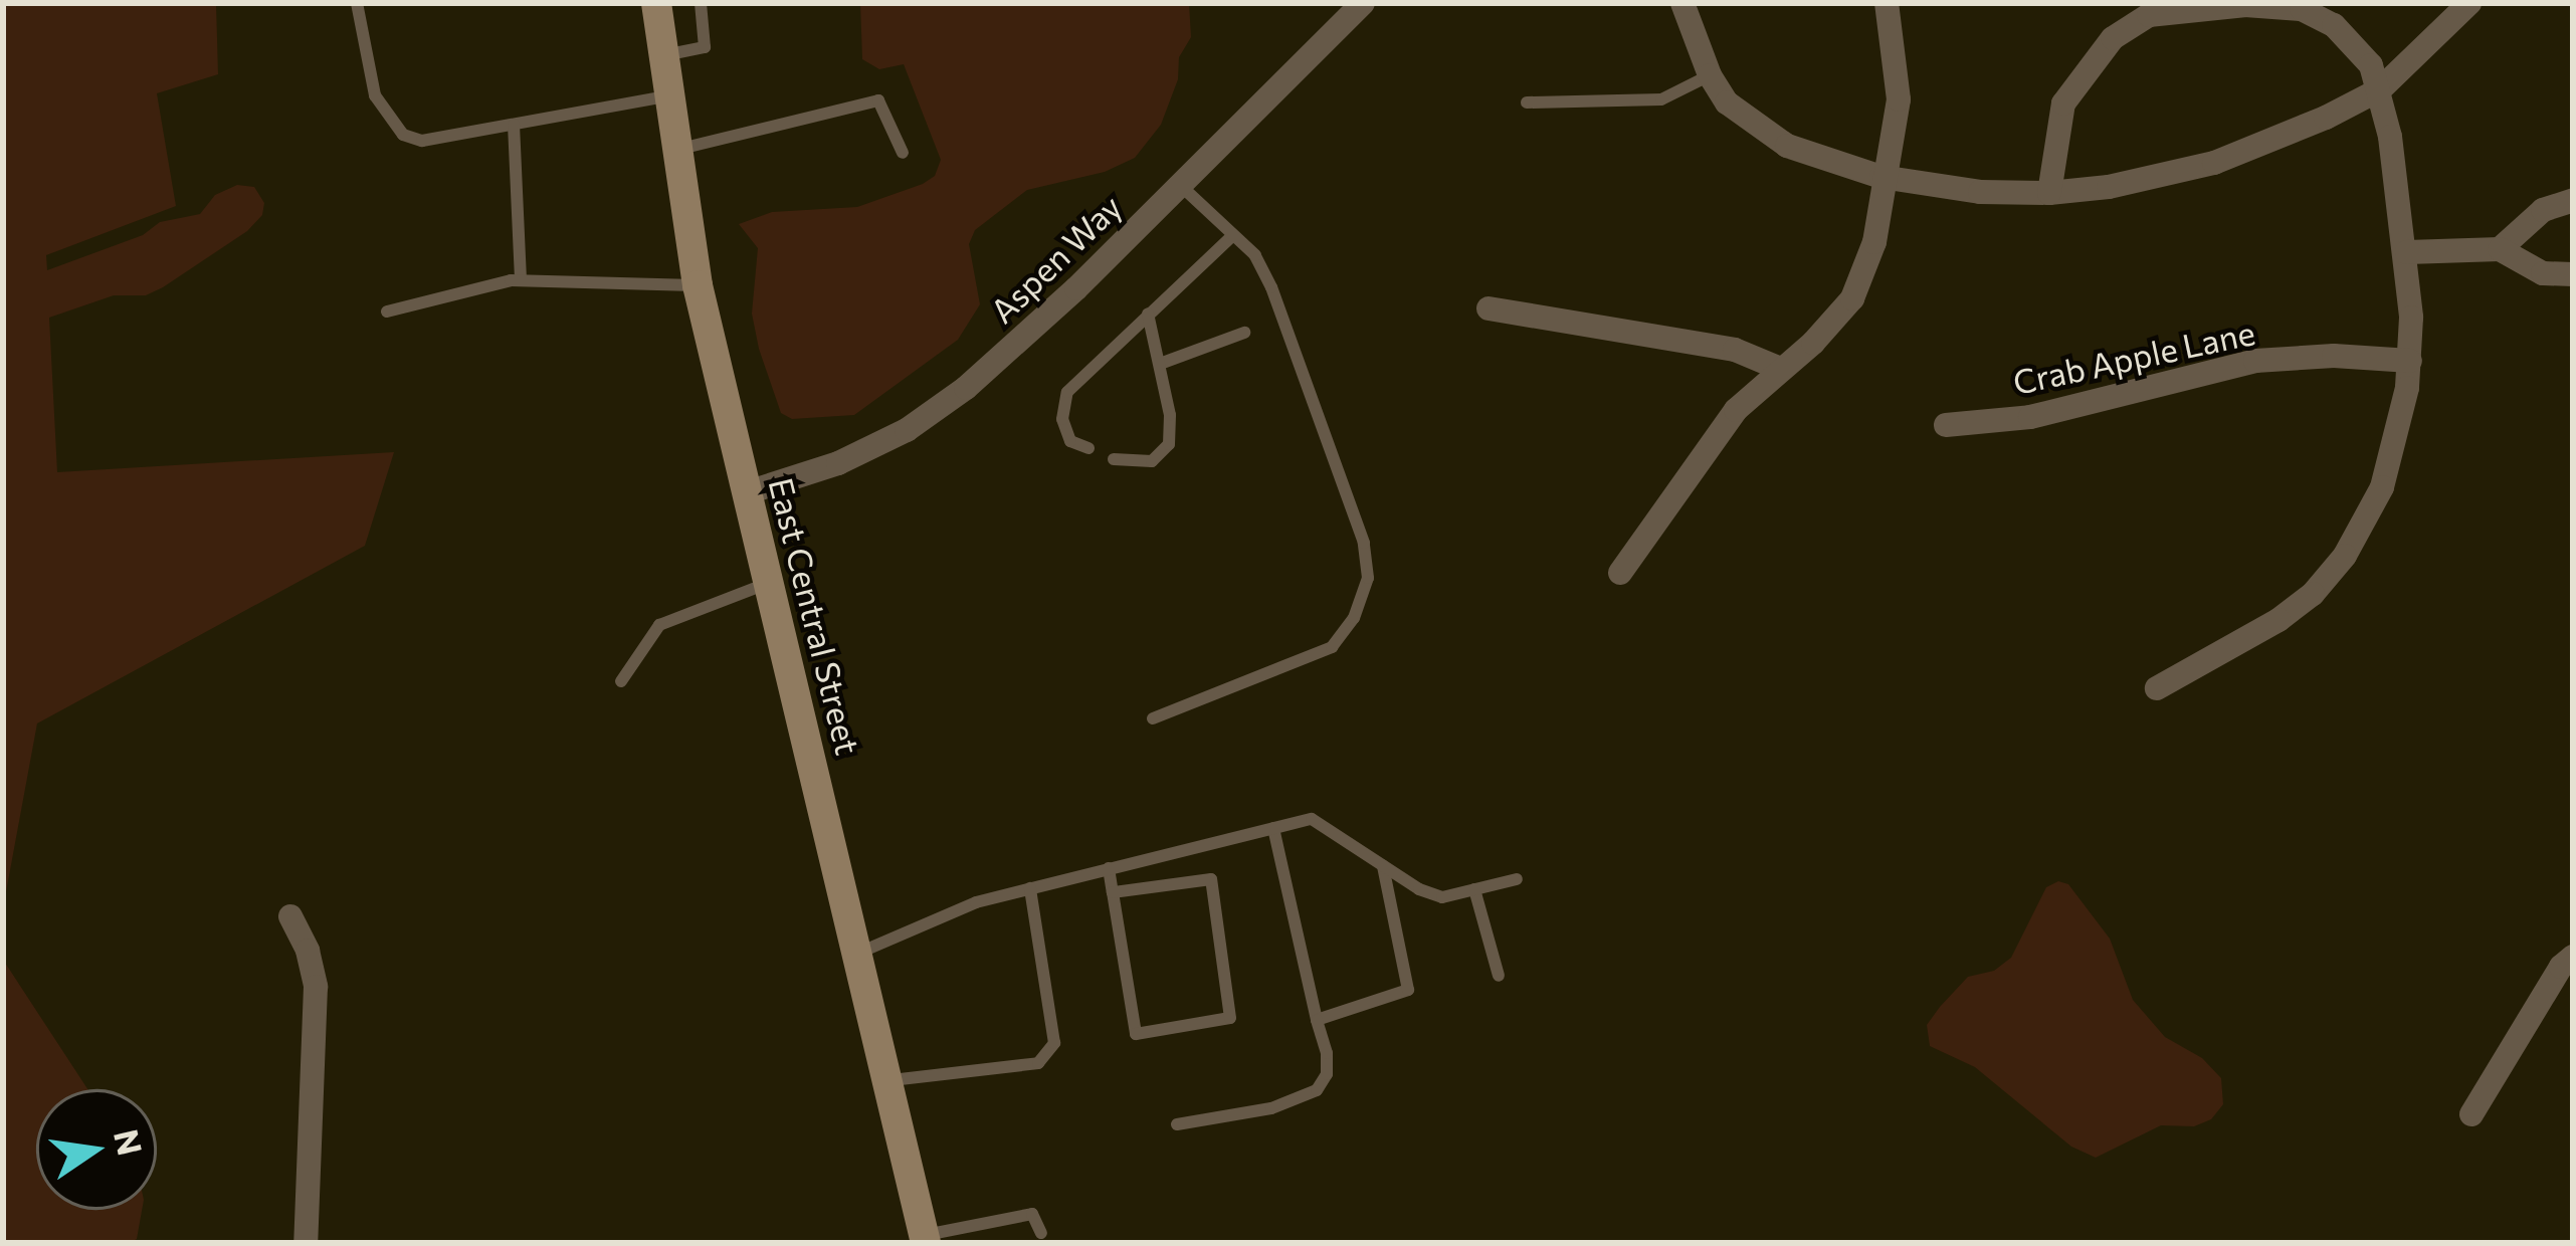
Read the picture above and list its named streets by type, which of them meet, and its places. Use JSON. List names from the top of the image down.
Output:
{
  "streets": {
    "main road": ["East Central Street"],
    "street": ["Aspen Way", "Crab Apple Lane"]
  },
  "crossings": [
    ["Aspen Way", "East Central Street"]
  ],
  "north": "right"
}
